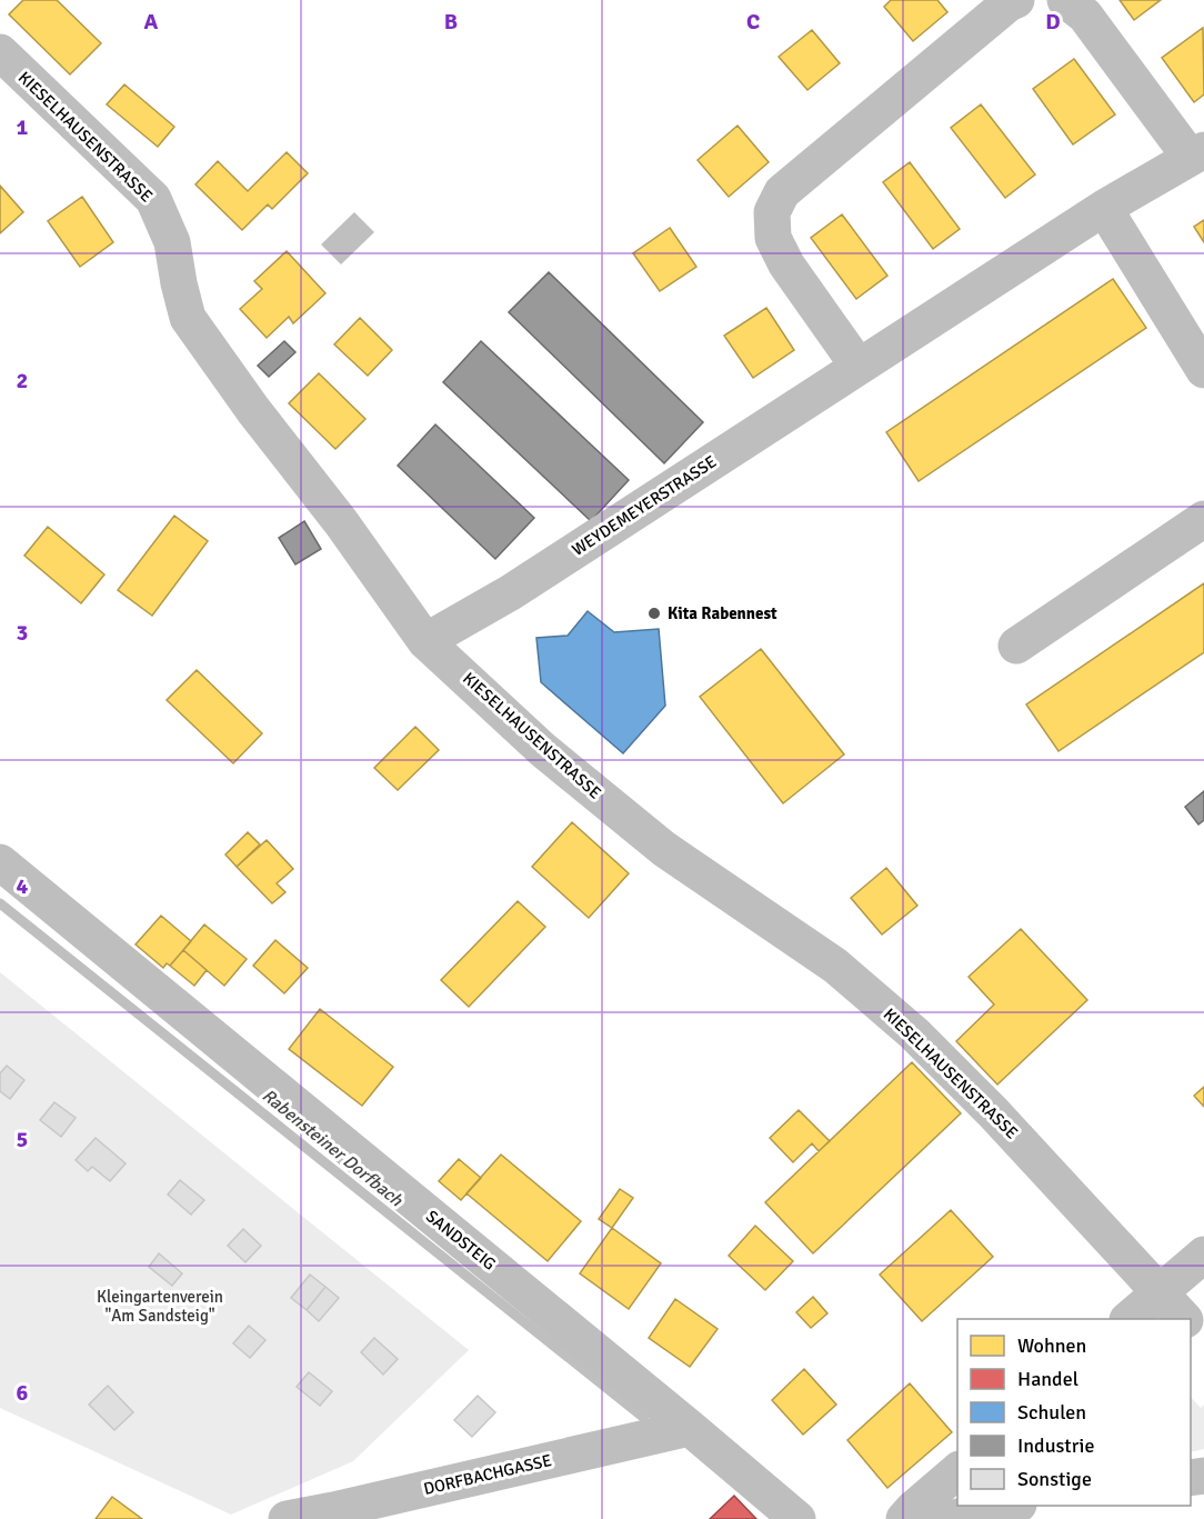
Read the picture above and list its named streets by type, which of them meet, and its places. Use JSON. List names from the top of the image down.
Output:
{
  "streets": {
    "street": [
      "KIESELHAUSENSTRASSE",
      "WEYDEMEYERSTRASSE",
      "SANDSTEIG",
      "DORFBACHGASSE"
    ]
  },
  "crossings": [
    ["KIESELHAUSENSTRASSE", "WEYDEMEYERSTRASSE"],
    ["SANDSTEIG", "DORFBACHGASSE"]
  ],
  "water": ["Rabensteiner Dorfbach"],
  "parks": ["Kleingartenverein \"Am Sandsteig\""],
  "places": ["Kita Rabennest"],
  "legend": [
    "Wohnen",
    "Handel",
    "Schulen",
    "Industrie",
    "Sonstige"
  ],
  "grid": {
    "columns": [
      "A",
      "B",
      "C",
      "D"
    ],
    "rows": [
      "1",
      "2",
      "3",
      "4",
      "5",
      "6"
    ]
  }
}
